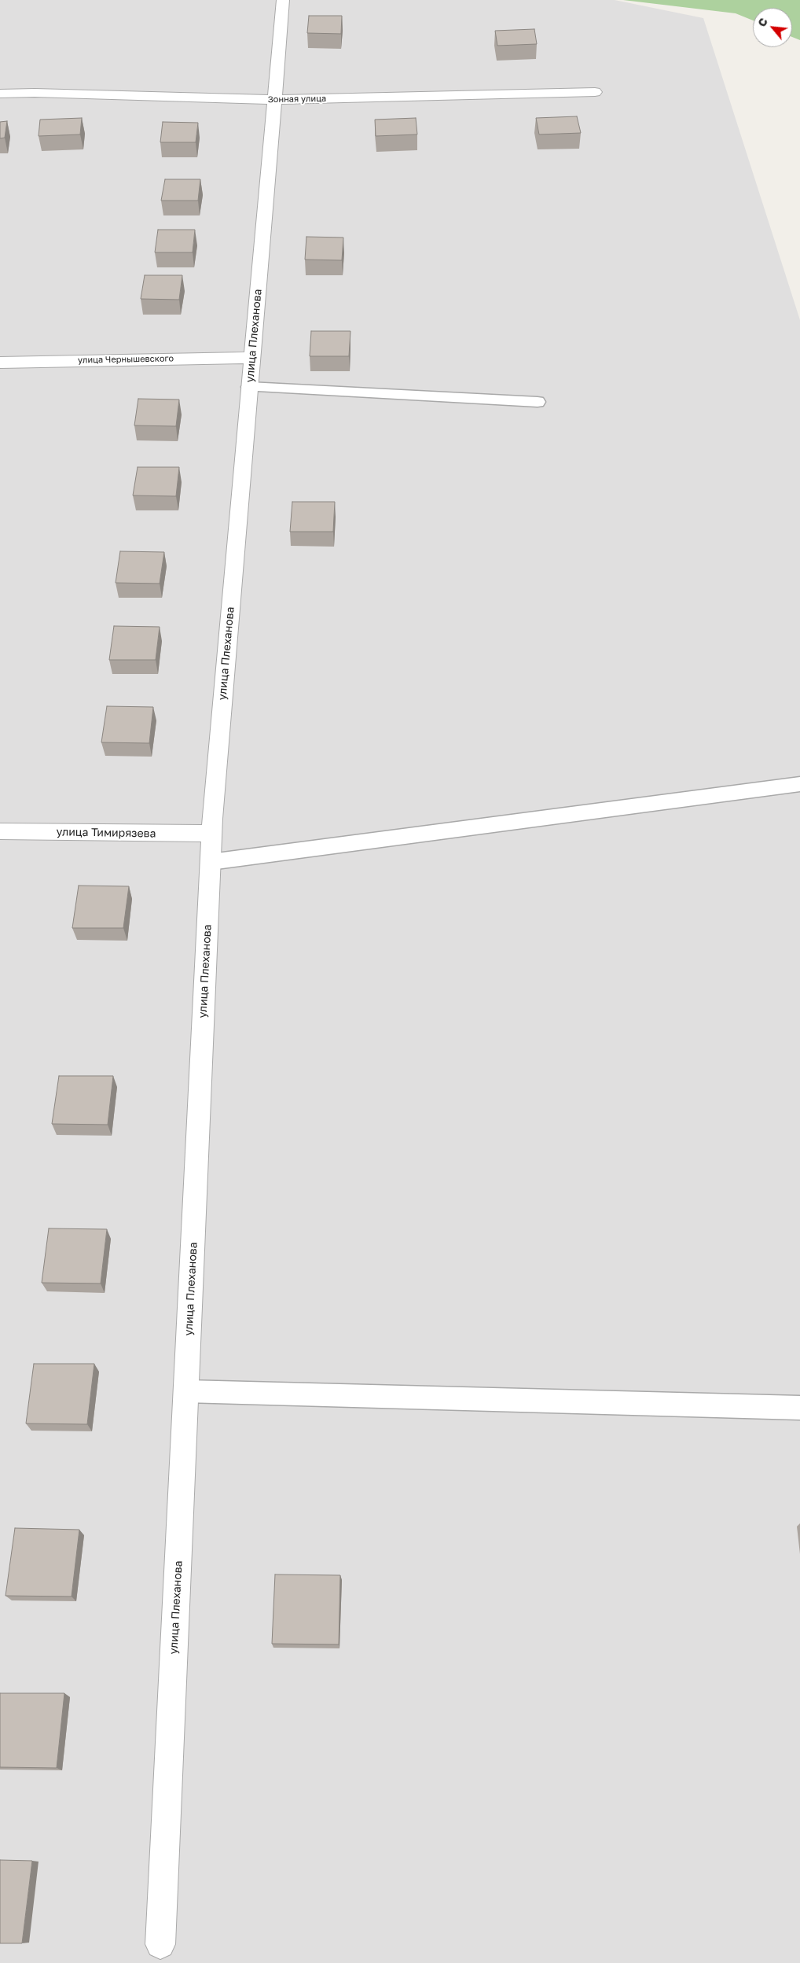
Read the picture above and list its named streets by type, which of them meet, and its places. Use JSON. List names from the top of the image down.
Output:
{
  "streets": {
    "street": [
      "Зонная улица",
      "улица Плеханова",
      "улица Чернышевского",
      "улица Тимирязева"
    ]
  },
  "crossings": [
    ["Зонная улица", "улица Плеханова"],
    ["улица Плеханова", "улица Чернышевского"],
    ["улица Плеханова", "улица Тимирязева"]
  ],
  "north": "top left"
}
